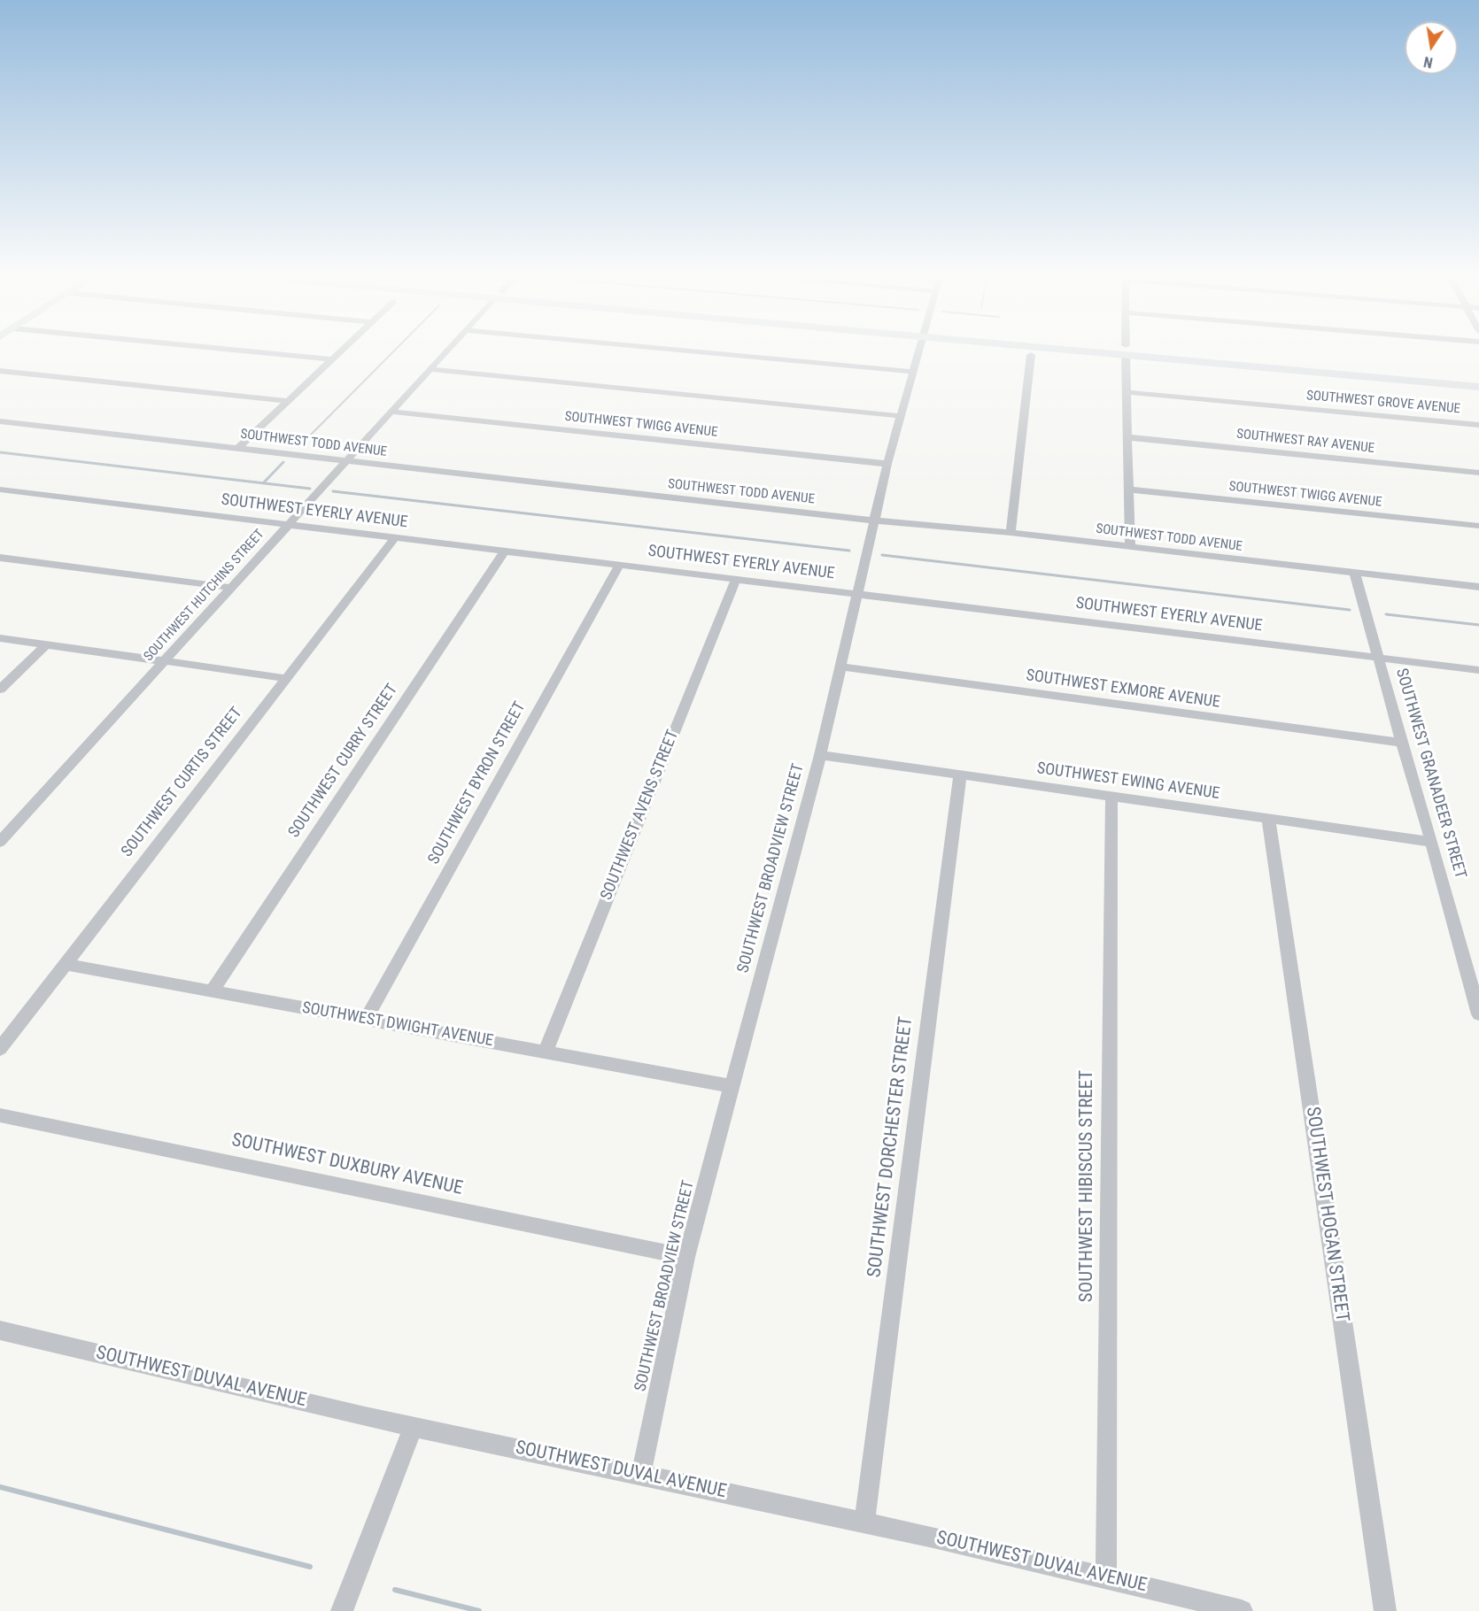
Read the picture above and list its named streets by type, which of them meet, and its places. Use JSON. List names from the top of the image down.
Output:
{
  "streets": {
    "street": [
      "SOUTHWEST GROVE AVENUE",
      "SOUTHWEST TWIGG AVENUE",
      "SOUTHWEST RAY AVENUE",
      "SOUTHWEST TODD AVENUE",
      "SOUTHWEST EYERLY AVENUE",
      "SOUTHWEST HUTCHINS STREET",
      "SOUTHWEST EXMORE AVENUE",
      "SOUTHWEST CURRY STREET",
      "SOUTHWEST GRANADEER STREET",
      "SOUTHWEST EWING AVENUE",
      "SOUTHWEST CURTIS STREET",
      "SOUTHWEST BYRON STREET",
      "SOUTHWEST AVENS STREET",
      "SOUTHWEST BROADVIEW STREET",
      "SOUTHWEST DWIGHT AVENUE",
      "SOUTHWEST DORCHESTER STREET",
      "SOUTHWEST DUXBURY AVENUE",
      "SOUTHWEST HIBISCUS STREET",
      "SOUTHWEST HOGAN STREET",
      "SOUTHWEST DUVAL AVENUE"
    ]
  },
  "crossings": [
    ["SOUTHWEST TWIGG AVENUE", "SOUTHWEST HUTCHINS STREET"],
    ["SOUTHWEST TWIGG AVENUE", "SOUTHWEST BROADVIEW STREET"],
    ["SOUTHWEST TODD AVENUE", "SOUTHWEST HUTCHINS STREET"],
    ["SOUTHWEST TODD AVENUE", "SOUTHWEST GRANADEER STREET"],
    ["SOUTHWEST TODD AVENUE", "SOUTHWEST BROADVIEW STREET"],
    ["SOUTHWEST EYERLY AVENUE", "SOUTHWEST HUTCHINS STREET"],
    ["SOUTHWEST EYERLY AVENUE", "SOUTHWEST CURRY STREET"],
    ["SOUTHWEST EYERLY AVENUE", "SOUTHWEST GRANADEER STREET"],
    ["SOUTHWEST EYERLY AVENUE", "SOUTHWEST CURTIS STREET"],
    ["SOUTHWEST EYERLY AVENUE", "SOUTHWEST BYRON STREET"],
    ["SOUTHWEST EYERLY AVENUE", "SOUTHWEST AVENS STREET"],
    ["SOUTHWEST EYERLY AVENUE", "SOUTHWEST BROADVIEW STREET"],
    ["SOUTHWEST EXMORE AVENUE", "SOUTHWEST GRANADEER STREET"],
    ["SOUTHWEST EXMORE AVENUE", "SOUTHWEST BROADVIEW STREET"],
    ["SOUTHWEST CURRY STREET", "SOUTHWEST DWIGHT AVENUE"],
    ["SOUTHWEST GRANADEER STREET", "SOUTHWEST EWING AVENUE"],
    ["SOUTHWEST EWING AVENUE", "SOUTHWEST BROADVIEW STREET"],
    ["SOUTHWEST EWING AVENUE", "SOUTHWEST DORCHESTER STREET"],
    ["SOUTHWEST EWING AVENUE", "SOUTHWEST HIBISCUS STREET"],
    ["SOUTHWEST EWING AVENUE", "SOUTHWEST HOGAN STREET"],
    ["SOUTHWEST CURTIS STREET", "SOUTHWEST DWIGHT AVENUE"],
    ["SOUTHWEST BYRON STREET", "SOUTHWEST DWIGHT AVENUE"],
    ["SOUTHWEST AVENS STREET", "SOUTHWEST DWIGHT AVENUE"],
    ["SOUTHWEST BROADVIEW STREET", "SOUTHWEST DWIGHT AVENUE"],
    ["SOUTHWEST BROADVIEW STREET", "SOUTHWEST DUXBURY AVENUE"],
    ["SOUTHWEST BROADVIEW STREET", "SOUTHWEST DUVAL AVENUE"],
    ["SOUTHWEST DORCHESTER STREET", "SOUTHWEST DUVAL AVENUE"],
    ["SOUTHWEST HIBISCUS STREET", "SOUTHWEST DUVAL AVENUE"]
  ],
  "north": "bottom"
}
